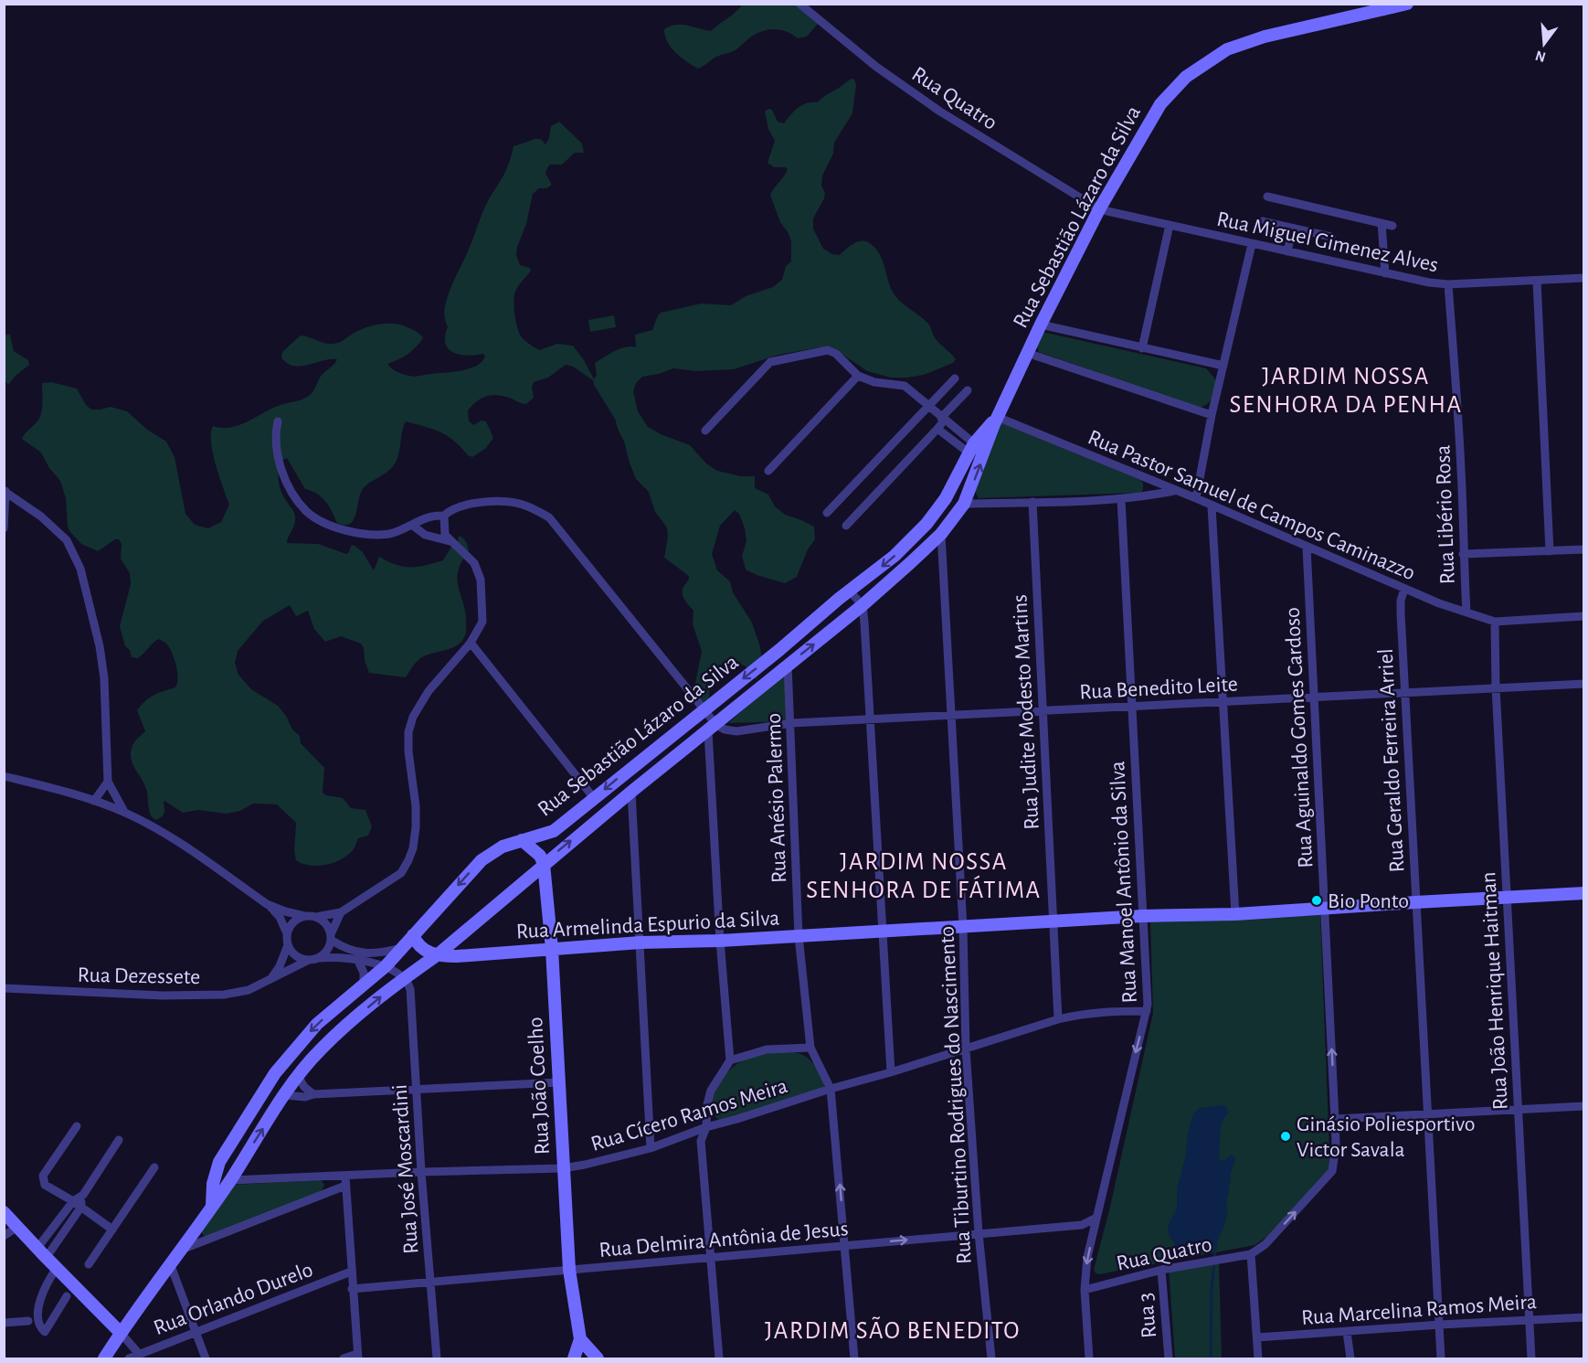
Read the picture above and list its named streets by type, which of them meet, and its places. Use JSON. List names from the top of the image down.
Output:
{
  "streets": {
    "street": [
      "Rua Quatro",
      "Rua Sebastião Lázaro da Silva",
      "Rua Miguel Gimenez Alves",
      "Rua Pastor Samuel de Campos Caminazzo",
      "Rua Libério Rosa",
      "Rua Benedito Leite",
      "Rua Judite Modesto Martins",
      "Rua Aguinaldo Gomes Cardoso",
      "Rua Geraldo Ferreira Arriel",
      "Rua Anésio Palermo",
      "Rua Manoel Antônio da Silva",
      "Rua Armelinda Espurio da Silva",
      "Rua Dezessete",
      "Rua João Henrique Haitman",
      "Rua João Coelho",
      "Rua Tiburtino Rodrigues do Nascimento",
      "Rua Cícero Ramos Meira",
      "Rua José Moscardini",
      "Rua Delmira Antônia de Jesus",
      "Rua Orlando Durelo",
      "Rua Marcelina Ramos Meira",
      "Rua 3"
    ]
  },
  "crossings": [
    ["Rua Quatro", "Rua Sebastião Lázaro da Silva"],
    ["Rua Quatro", "Rua Miguel Gimenez Alves"],
    ["Rua Quatro", "Rua Aguinaldo Gomes Cardoso"],
    ["Rua Quatro", "Rua Manoel Antônio da Silva"],
    ["Rua Quatro", "Rua 3"],
    ["Rua Sebastião Lázaro da Silva", "Rua Miguel Gimenez Alves"],
    ["Rua Sebastião Lázaro da Silva", "Rua Pastor Samuel de Campos Caminazzo"],
    ["Rua Sebastião Lázaro da Silva", "Rua Benedito Leite"],
    ["Rua Sebastião Lázaro da Silva", "Rua Anésio Palermo"],
    ["Rua Sebastião Lázaro da Silva", "Rua Armelinda Espurio da Silva"],
    ["Rua Sebastião Lázaro da Silva", "Rua João Coelho"],
    ["Rua Sebastião Lázaro da Silva", "Rua Tiburtino Rodrigues do Nascimento"],
    ["Rua Sebastião Lázaro da Silva", "Rua Cícero Ramos Meira"],
    ["Rua Sebastião Lázaro da Silva", "Rua José Moscardini"],
    ["Rua Miguel Gimenez Alves", "Rua Libério Rosa"],
    ["Rua Pastor Samuel de Campos Caminazzo", "Rua Libério Rosa"],
    ["Rua Pastor Samuel de Campos Caminazzo", "Rua Aguinaldo Gomes Cardoso"],
    ["Rua Pastor Samuel de Campos Caminazzo", "Rua Geraldo Ferreira Arriel"],
    ["Rua Pastor Samuel de Campos Caminazzo", "Rua João Henrique Haitman"],
    ["Rua Benedito Leite", "Rua Judite Modesto Martins"],
    ["Rua Benedito Leite", "Rua Aguinaldo Gomes Cardoso"],
    ["Rua Benedito Leite", "Rua Geraldo Ferreira Arriel"],
    ["Rua Benedito Leite", "Rua Anésio Palermo"],
    ["Rua Benedito Leite", "Rua Manoel Antônio da Silva"],
    ["Rua Benedito Leite", "Rua João Henrique Haitman"],
    ["Rua Benedito Leite", "Rua Tiburtino Rodrigues do Nascimento"],
    ["Rua Judite Modesto Martins", "Rua Armelinda Espurio da Silva"],
    ["Rua Judite Modesto Martins", "Rua Cícero Ramos Meira"],
    ["Rua Aguinaldo Gomes Cardoso", "Rua Armelinda Espurio da Silva"],
    ["Rua Geraldo Ferreira Arriel", "Rua Armelinda Espurio da Silva"],
    ["Rua Geraldo Ferreira Arriel", "Rua Marcelina Ramos Meira"],
    ["Rua Anésio Palermo", "Rua Armelinda Espurio da Silva"],
    ["Rua Anésio Palermo", "Rua Cícero Ramos Meira"],
    ["Rua Manoel Antônio da Silva", "Rua Armelinda Espurio da Silva"],
    ["Rua Manoel Antônio da Silva", "Rua Cícero Ramos Meira"],
    ["Rua Manoel Antônio da Silva", "Rua Delmira Antônia de Jesus"],
    ["Rua Armelinda Espurio da Silva", "Rua João Henrique Haitman"],
    ["Rua Armelinda Espurio da Silva", "Rua João Coelho"],
    ["Rua Armelinda Espurio da Silva", "Rua Tiburtino Rodrigues do Nascimento"],
    ["Rua João Henrique Haitman", "Rua Marcelina Ramos Meira"],
    ["Rua João Coelho", "Rua Cícero Ramos Meira"],
    ["Rua João Coelho", "Rua Delmira Antônia de Jesus"],
    ["Rua Tiburtino Rodrigues do Nascimento", "Rua Cícero Ramos Meira"],
    ["Rua Tiburtino Rodrigues do Nascimento", "Rua Delmira Antônia de Jesus"],
    ["Rua Cícero Ramos Meira", "Rua José Moscardini"],
    ["Rua José Moscardini", "Rua Delmira Antônia de Jesus"]
  ],
  "one_way": ["Rua Aguinaldo Gomes Cardoso"],
  "districts": ["JARDIM NOSSA SENHORA DA PENHA", "JARDIM NOSSA SENHORA DE FÁTIMA", "JARDIM SÃO BENEDITO"],
  "places": ["Bio Ponto", "Ginásio Poliesportivo Victor Savala"],
  "north": "bottom"
}
